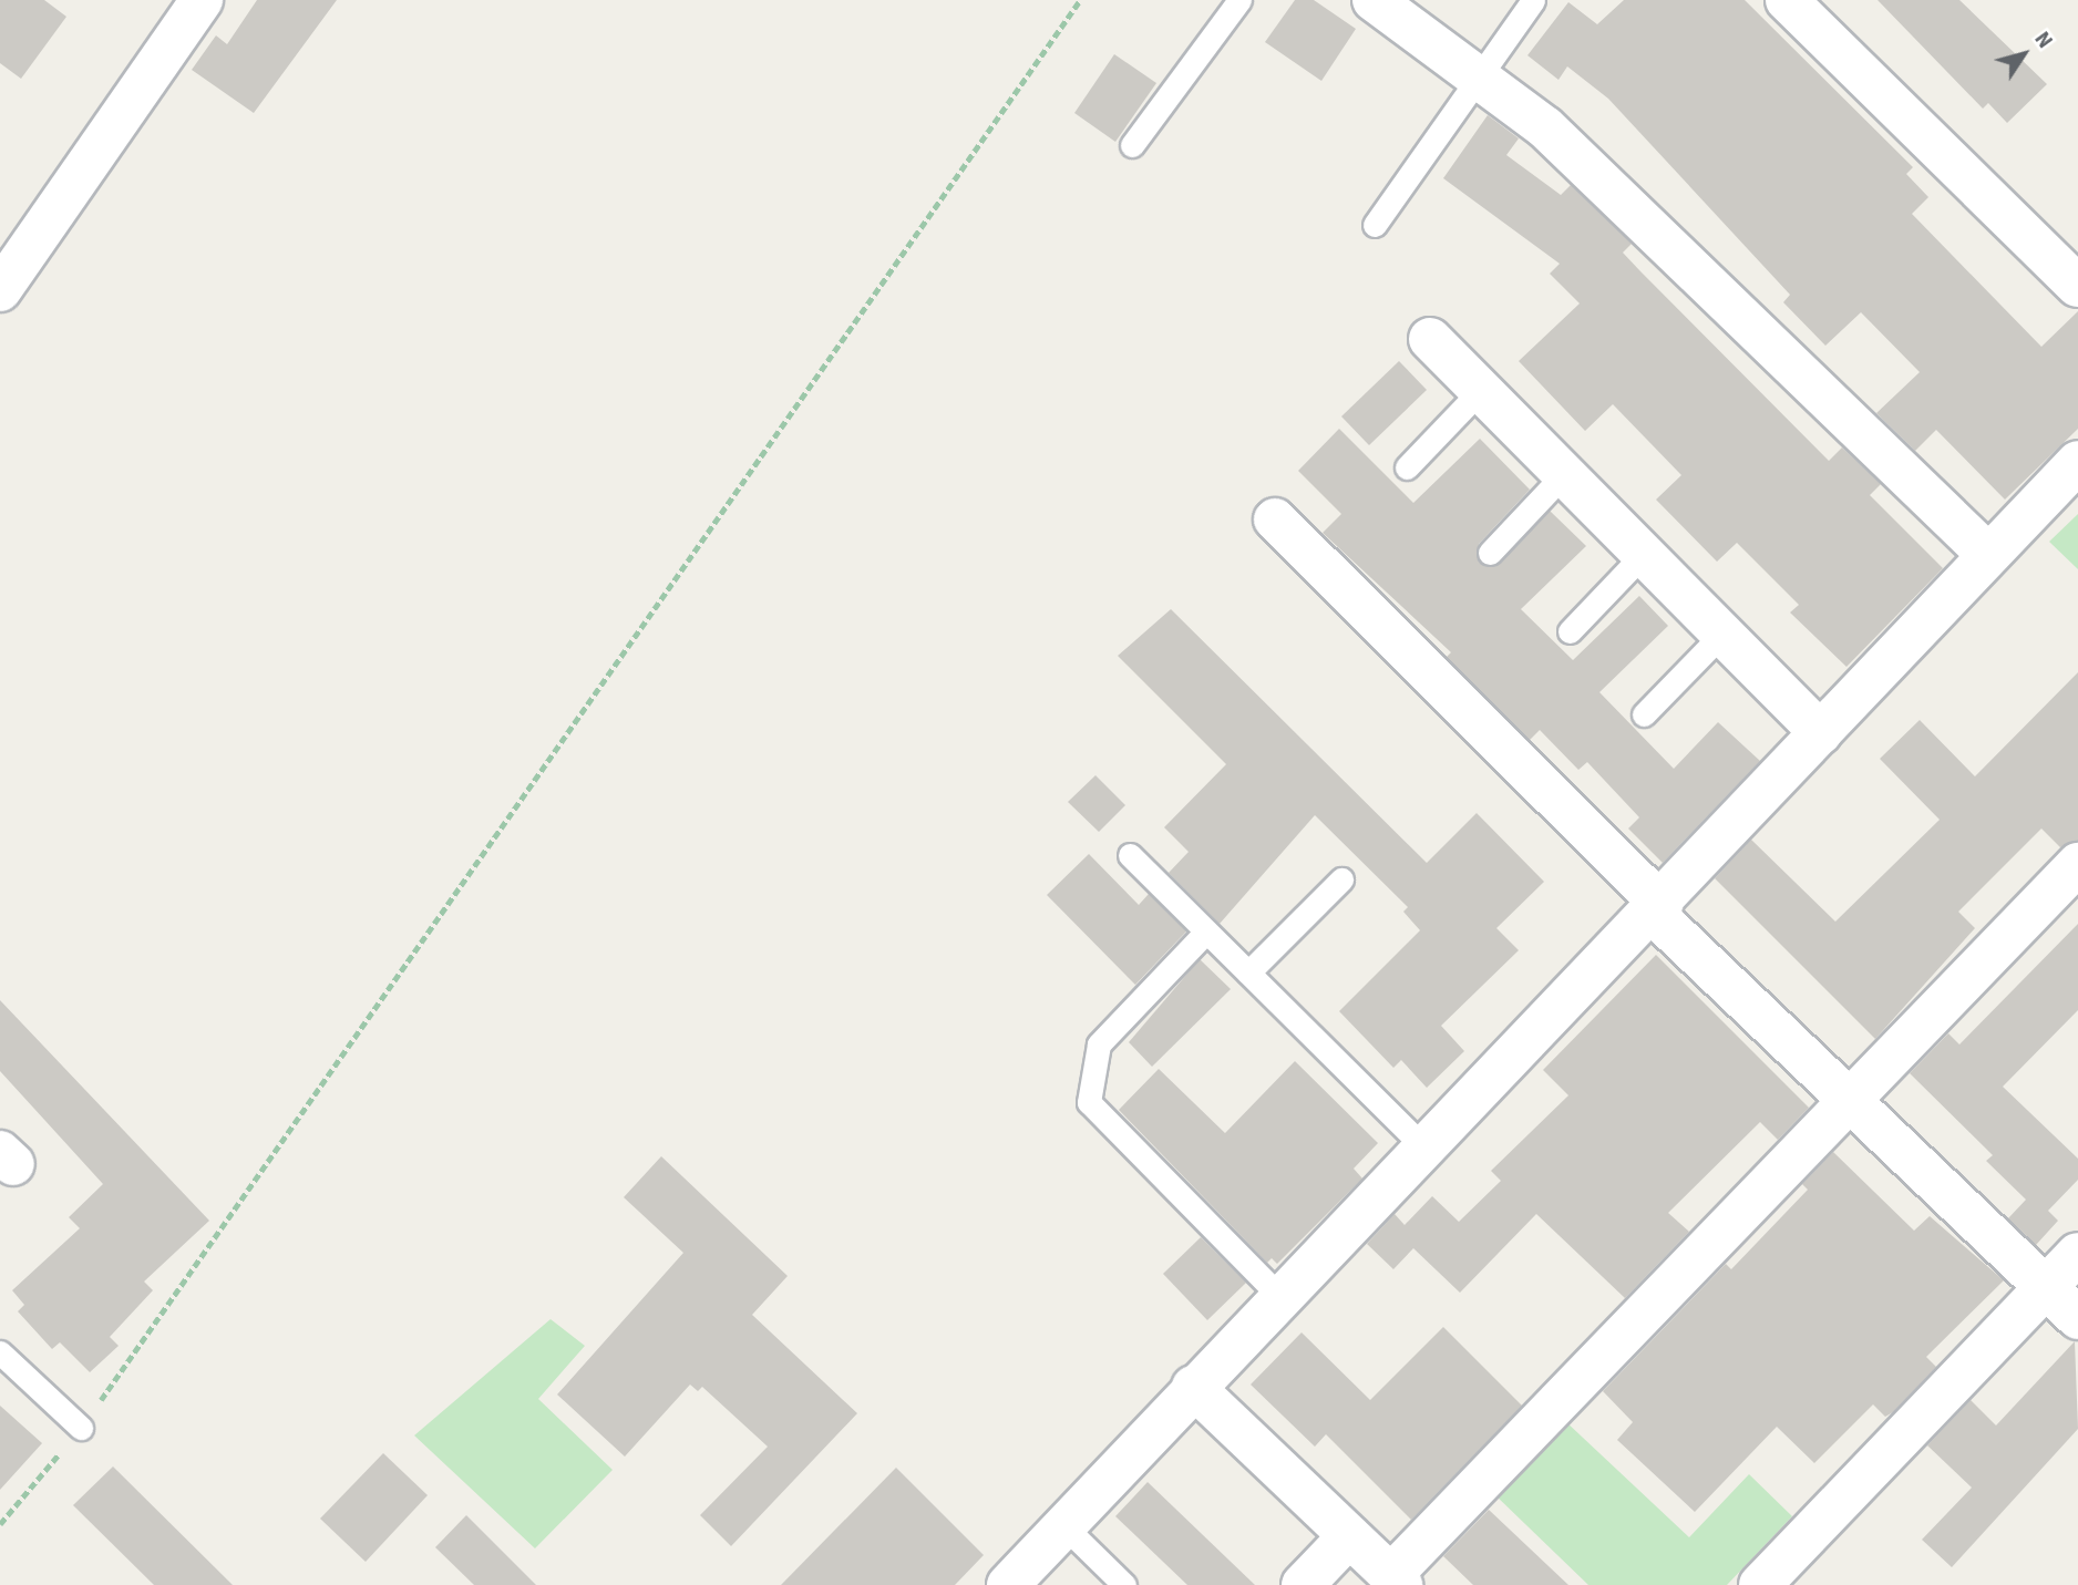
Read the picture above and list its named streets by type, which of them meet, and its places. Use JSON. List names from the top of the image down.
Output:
{
  "north": "top right"
}
